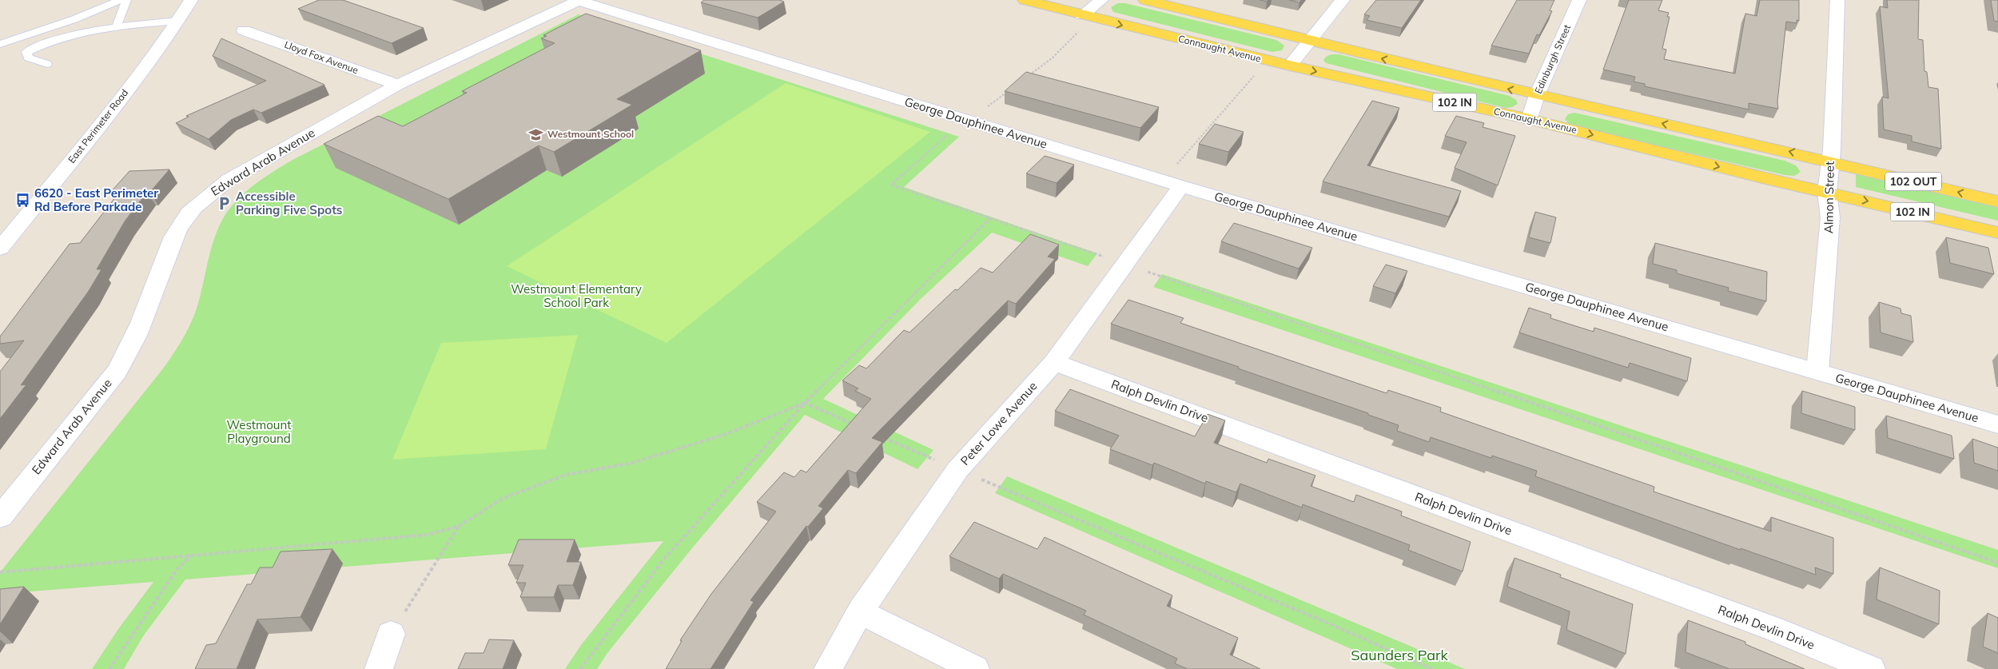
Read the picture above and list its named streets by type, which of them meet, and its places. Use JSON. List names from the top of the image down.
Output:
{
  "streets": {
    "main road": ["Connaught Avenue", "102 IN", "102 OUT"],
    "street": [
      "Lloyd Fox Avenue",
      "Edinburgh Street",
      "George Dauphinee Avenue",
      "East Perimeter Road",
      "Edward Arab Avenue",
      "Almon Street",
      "Ralph Devlin Drive",
      "Peter Lowe Avenue"
    ]
  },
  "crossings": [
    ["Connaught Avenue", "Edinburgh Street"],
    ["Connaught Avenue", "Almon Street"],
    ["Lloyd Fox Avenue", "Edward Arab Avenue"],
    ["Edinburgh Street", "102 OUT"],
    ["George Dauphinee Avenue", "Edward Arab Avenue"],
    ["George Dauphinee Avenue", "Almon Street"],
    ["George Dauphinee Avenue", "Peter Lowe Avenue"],
    ["102 OUT", "Almon Street"],
    ["Ralph Devlin Drive", "Peter Lowe Avenue"]
  ],
  "parks": ["Westmount Elementary School Park", "Westmount Playground", "Saunders Park"],
  "places": {
    "school or university": ["Westmount School"],
    "bus stop": ["6620 - East Perimeter Rd Before Parkade"],
    "parking": ["Accessible Parking Five Spots"]
  }
}
